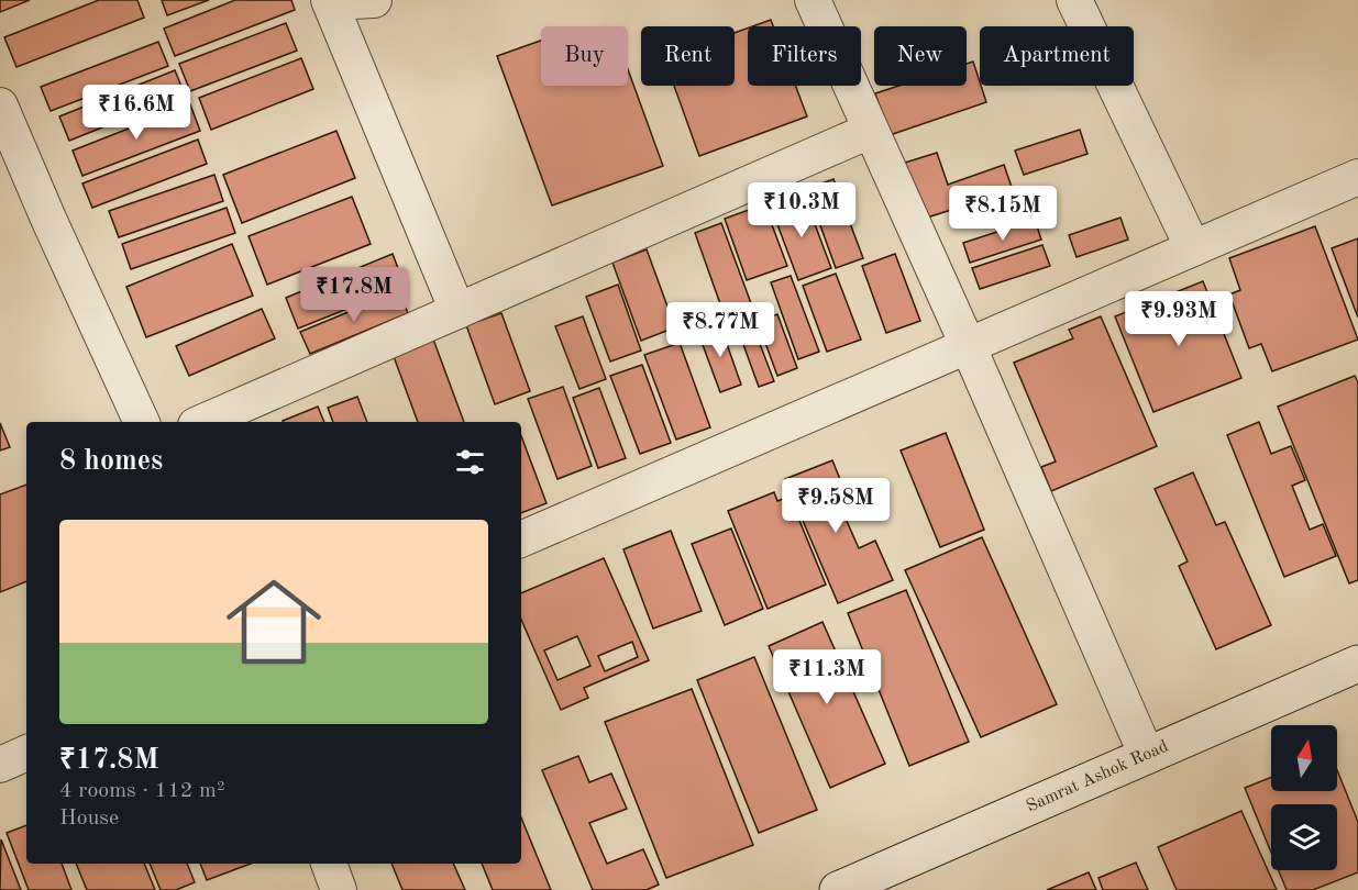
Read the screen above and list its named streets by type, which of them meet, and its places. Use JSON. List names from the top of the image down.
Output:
{
  "streets": {
    "street": ["Samrat Ashok Road"]
  },
  "north": "top",
  "page": {
    "chip": [
      "Buy",
      "Rent",
      "Filters",
      "New",
      "Apartment"
    ],
    "price": [
      "₹16.6M",
      "₹10.3M",
      "₹8.15M",
      "₹17.8M",
      "₹9.93M",
      "₹8.77M",
      "₹9.58M",
      "₹11.3M"
    ],
    "heading": "8 homes",
    "list": [
      {
        "name": "₹17.8M",
        "note": "4 rooms · 112 m² · House"
      }
    ]
  }
}
